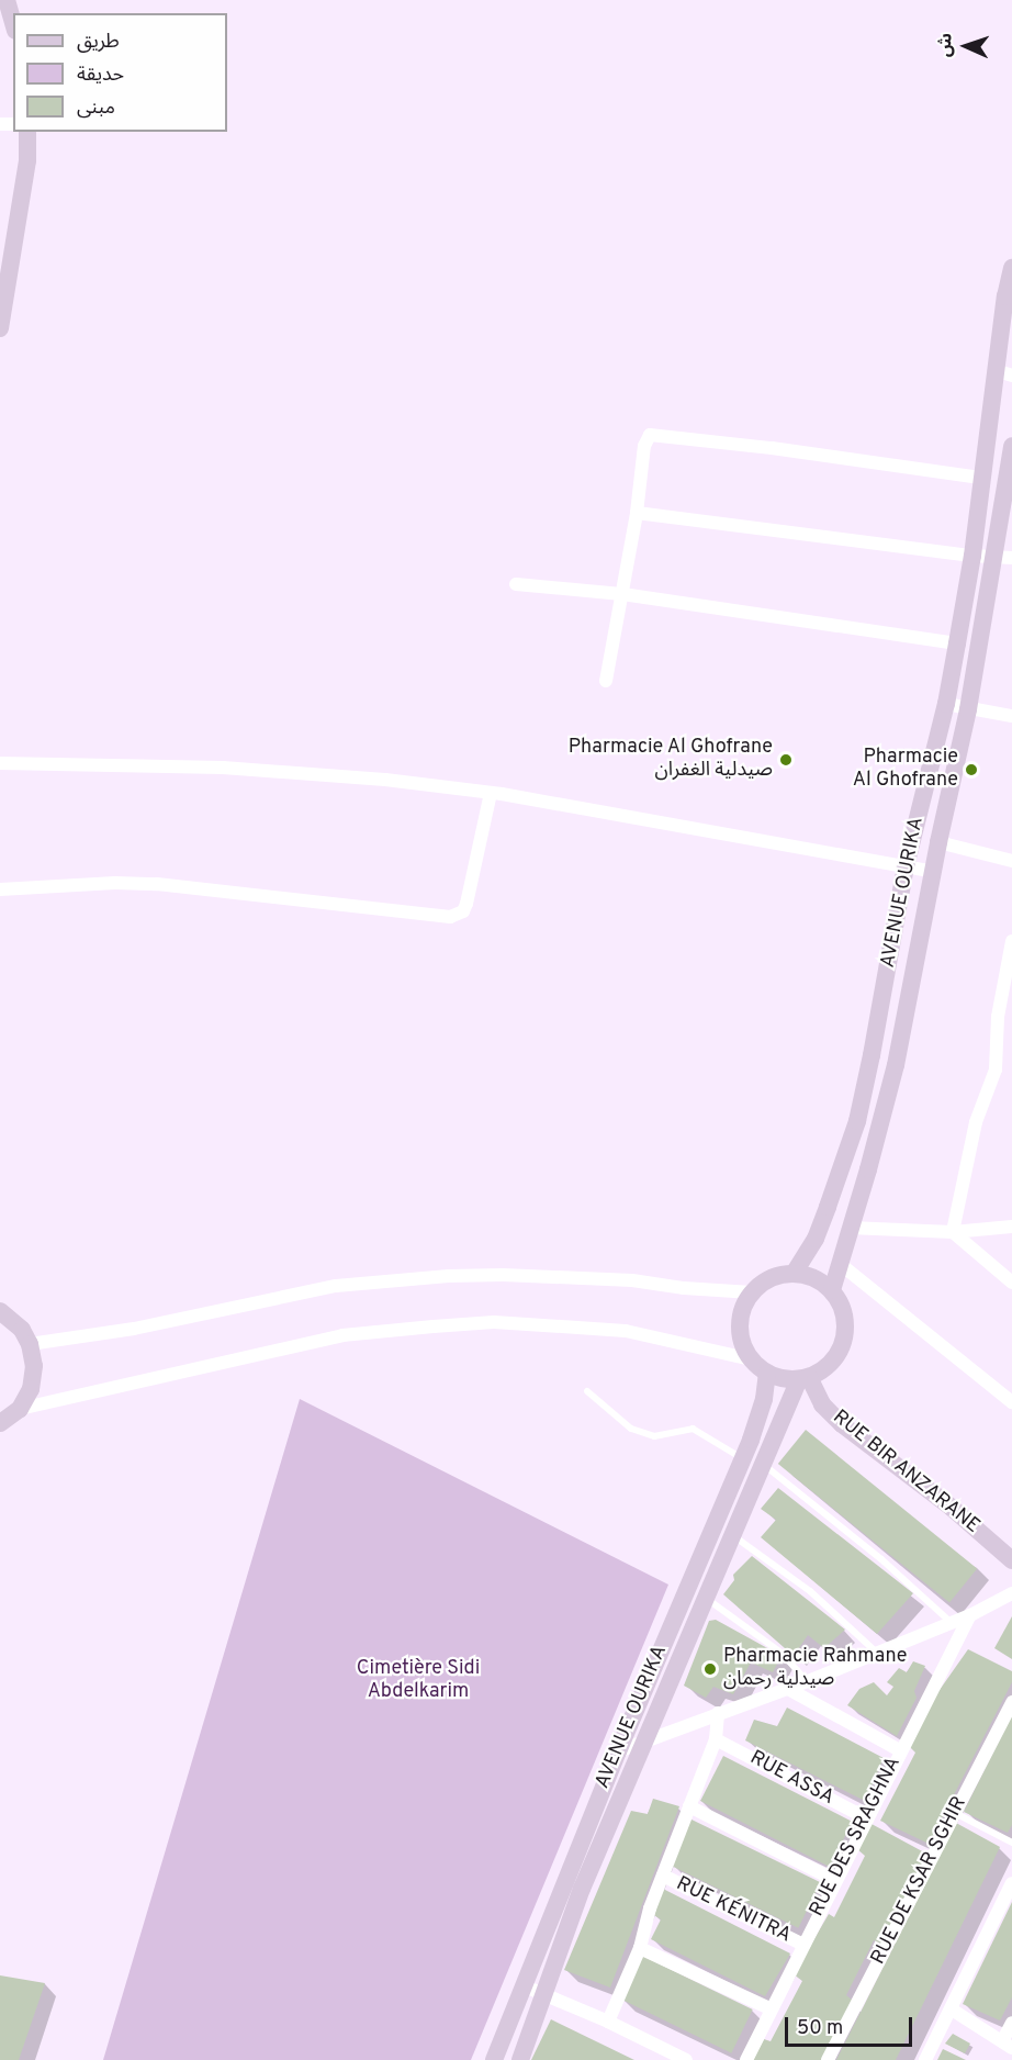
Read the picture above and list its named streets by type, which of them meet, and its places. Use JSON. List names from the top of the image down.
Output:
{
  "streets": {
    "street": [
      "AVENUE OURIKA",
      "RUE BIR ANZARANE",
      "RUE ASSA",
      "RUE DES SRAGHNA",
      "RUE DE KSAR SGHIR",
      "RUE KÉNITRA"
    ]
  },
  "crossings": [
    ["AVENUE OURIKA", "RUE BIR ANZARANE"],
    ["RUE ASSA", "RUE DES SRAGHNA"],
    ["RUE DES SRAGHNA", "RUE KÉNITRA"]
  ],
  "parks": ["Cimetière Sidi Abdelkarim"],
  "places": ["Pharmacie Al Ghofrane صيدلية الغفران", "Pharmacie Al Ghofrane", "Pharmacie Rahmane صيدلية رحمان"],
  "legend": ["طريق", "حديقة", "مبنى"],
  "scale_bar": "50 m",
  "north": "left"
}
